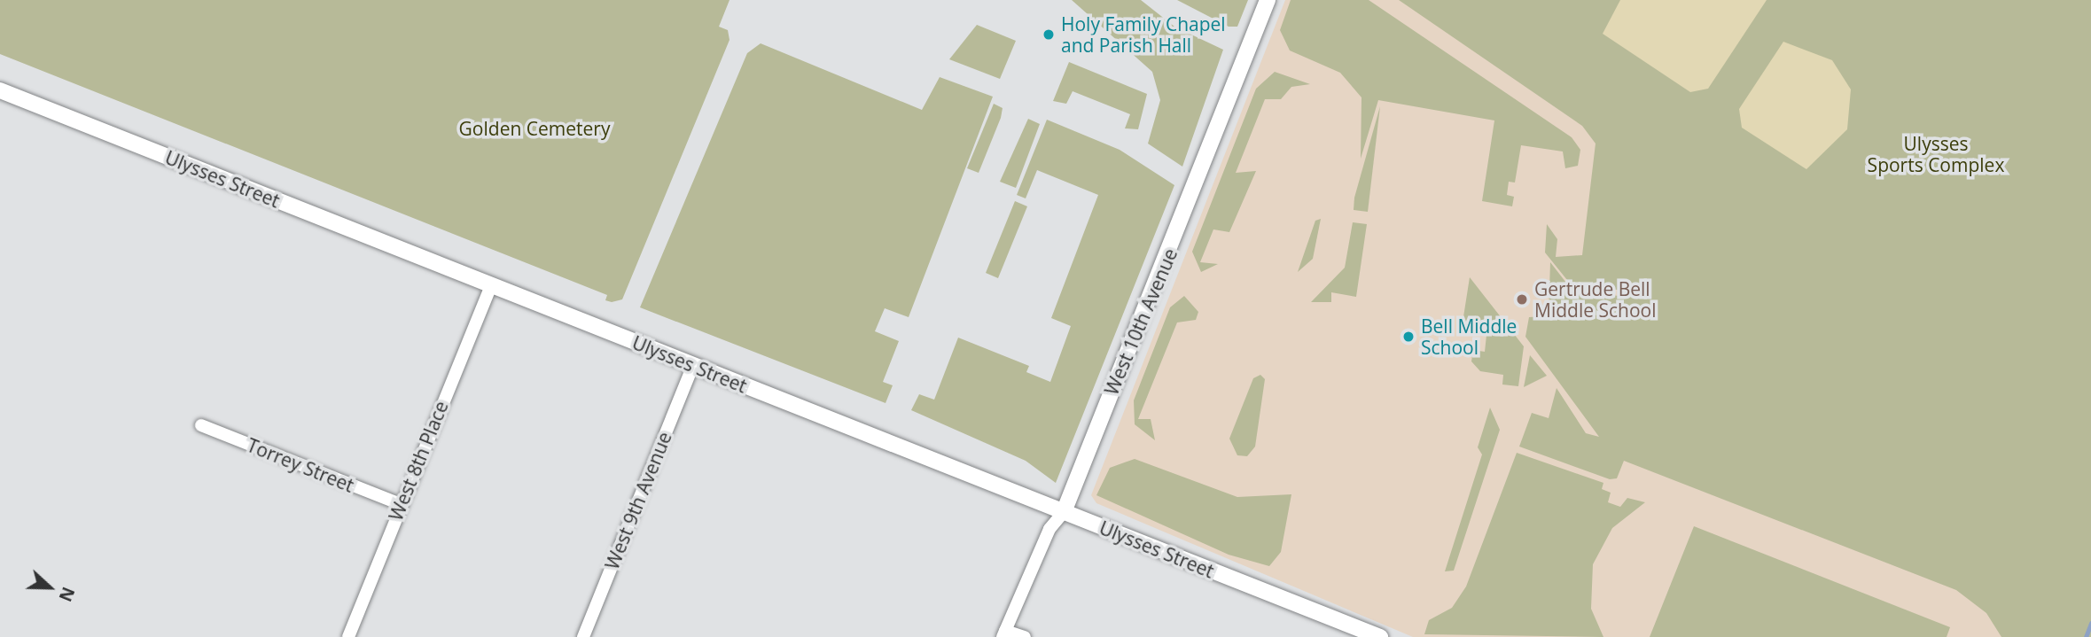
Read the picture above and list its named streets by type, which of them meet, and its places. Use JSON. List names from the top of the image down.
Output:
{
  "streets": {
    "street": [
      "Ulysses Street",
      "West 10th Avenue",
      "West 8th Place",
      "Torrey Street",
      "West 9th Avenue"
    ]
  },
  "crossings": [
    ["Ulysses Street", "West 10th Avenue"],
    ["Ulysses Street", "West 8th Place"],
    ["Ulysses Street", "West 9th Avenue"],
    ["West 8th Place", "Torrey Street"]
  ],
  "parks": ["Golden Cemetery", "Ulysses Sports Complex"],
  "places": ["Holy Family Chapel and Parish Hall", "Gertrude Bell Middle School", "Bell Middle School"],
  "north": "right"
}
